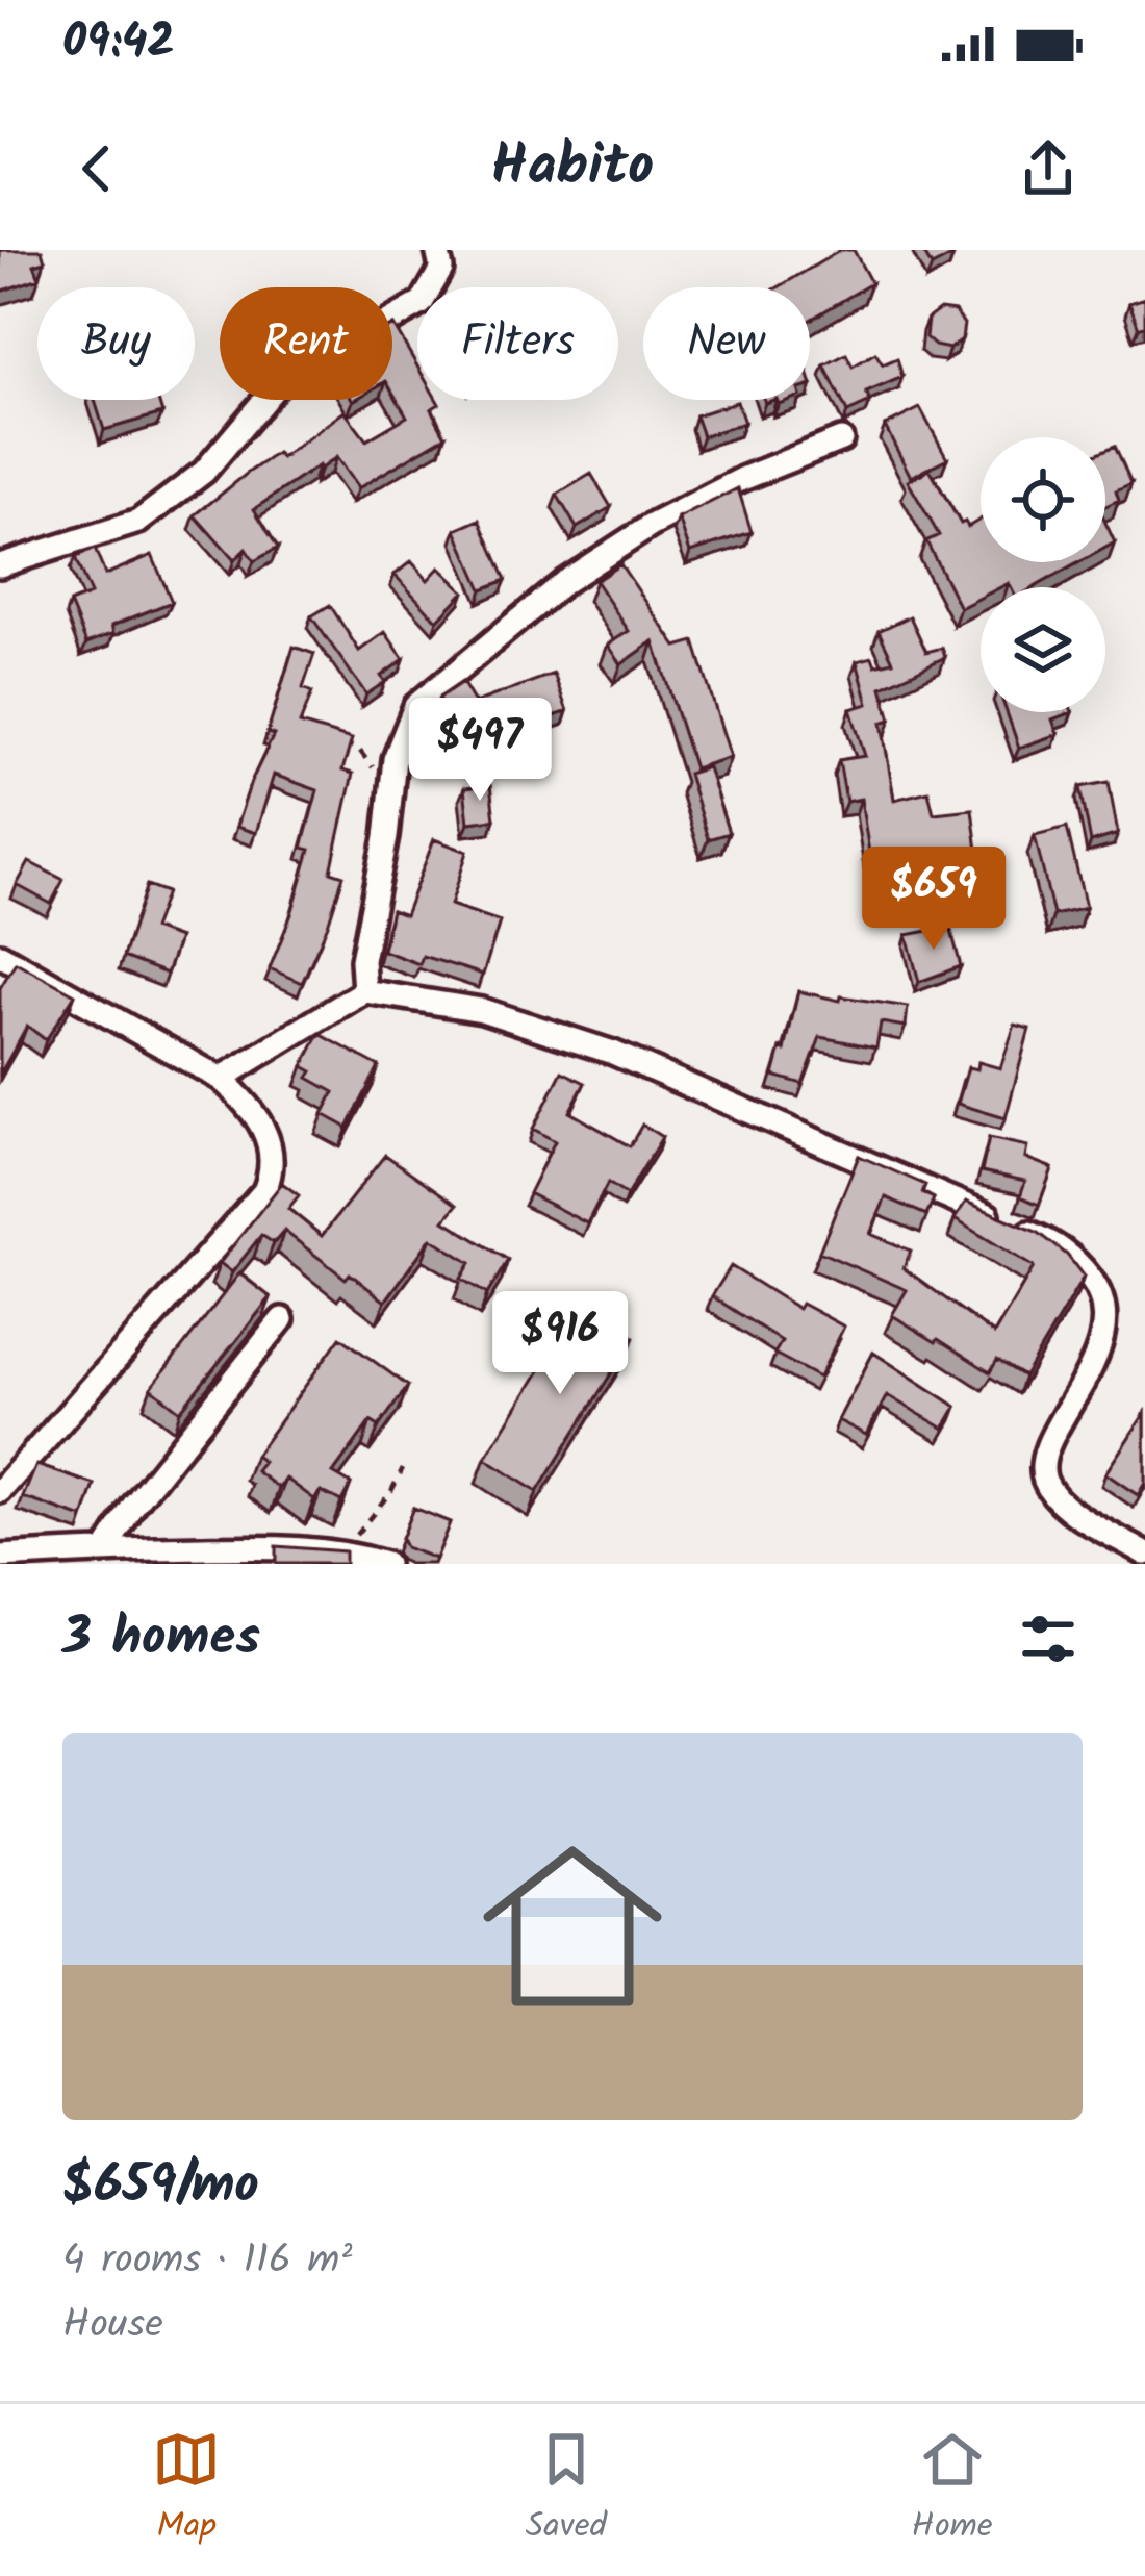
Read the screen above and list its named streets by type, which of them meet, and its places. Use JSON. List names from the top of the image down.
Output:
{
  "page": {
    "status": "09:42",
    "header": "Habito",
    "chip": [
      "Buy",
      "Rent",
      "Filters",
      "New"
    ],
    "price": ["$497", "$659", "$916"],
    "heading": "3 homes",
    "list": [
      {
        "name": "$659/mo",
        "note": "4 rooms · 116 m² · House"
      }
    ],
    "tabs": ["Map", "Saved", "Home"]
  }
}
